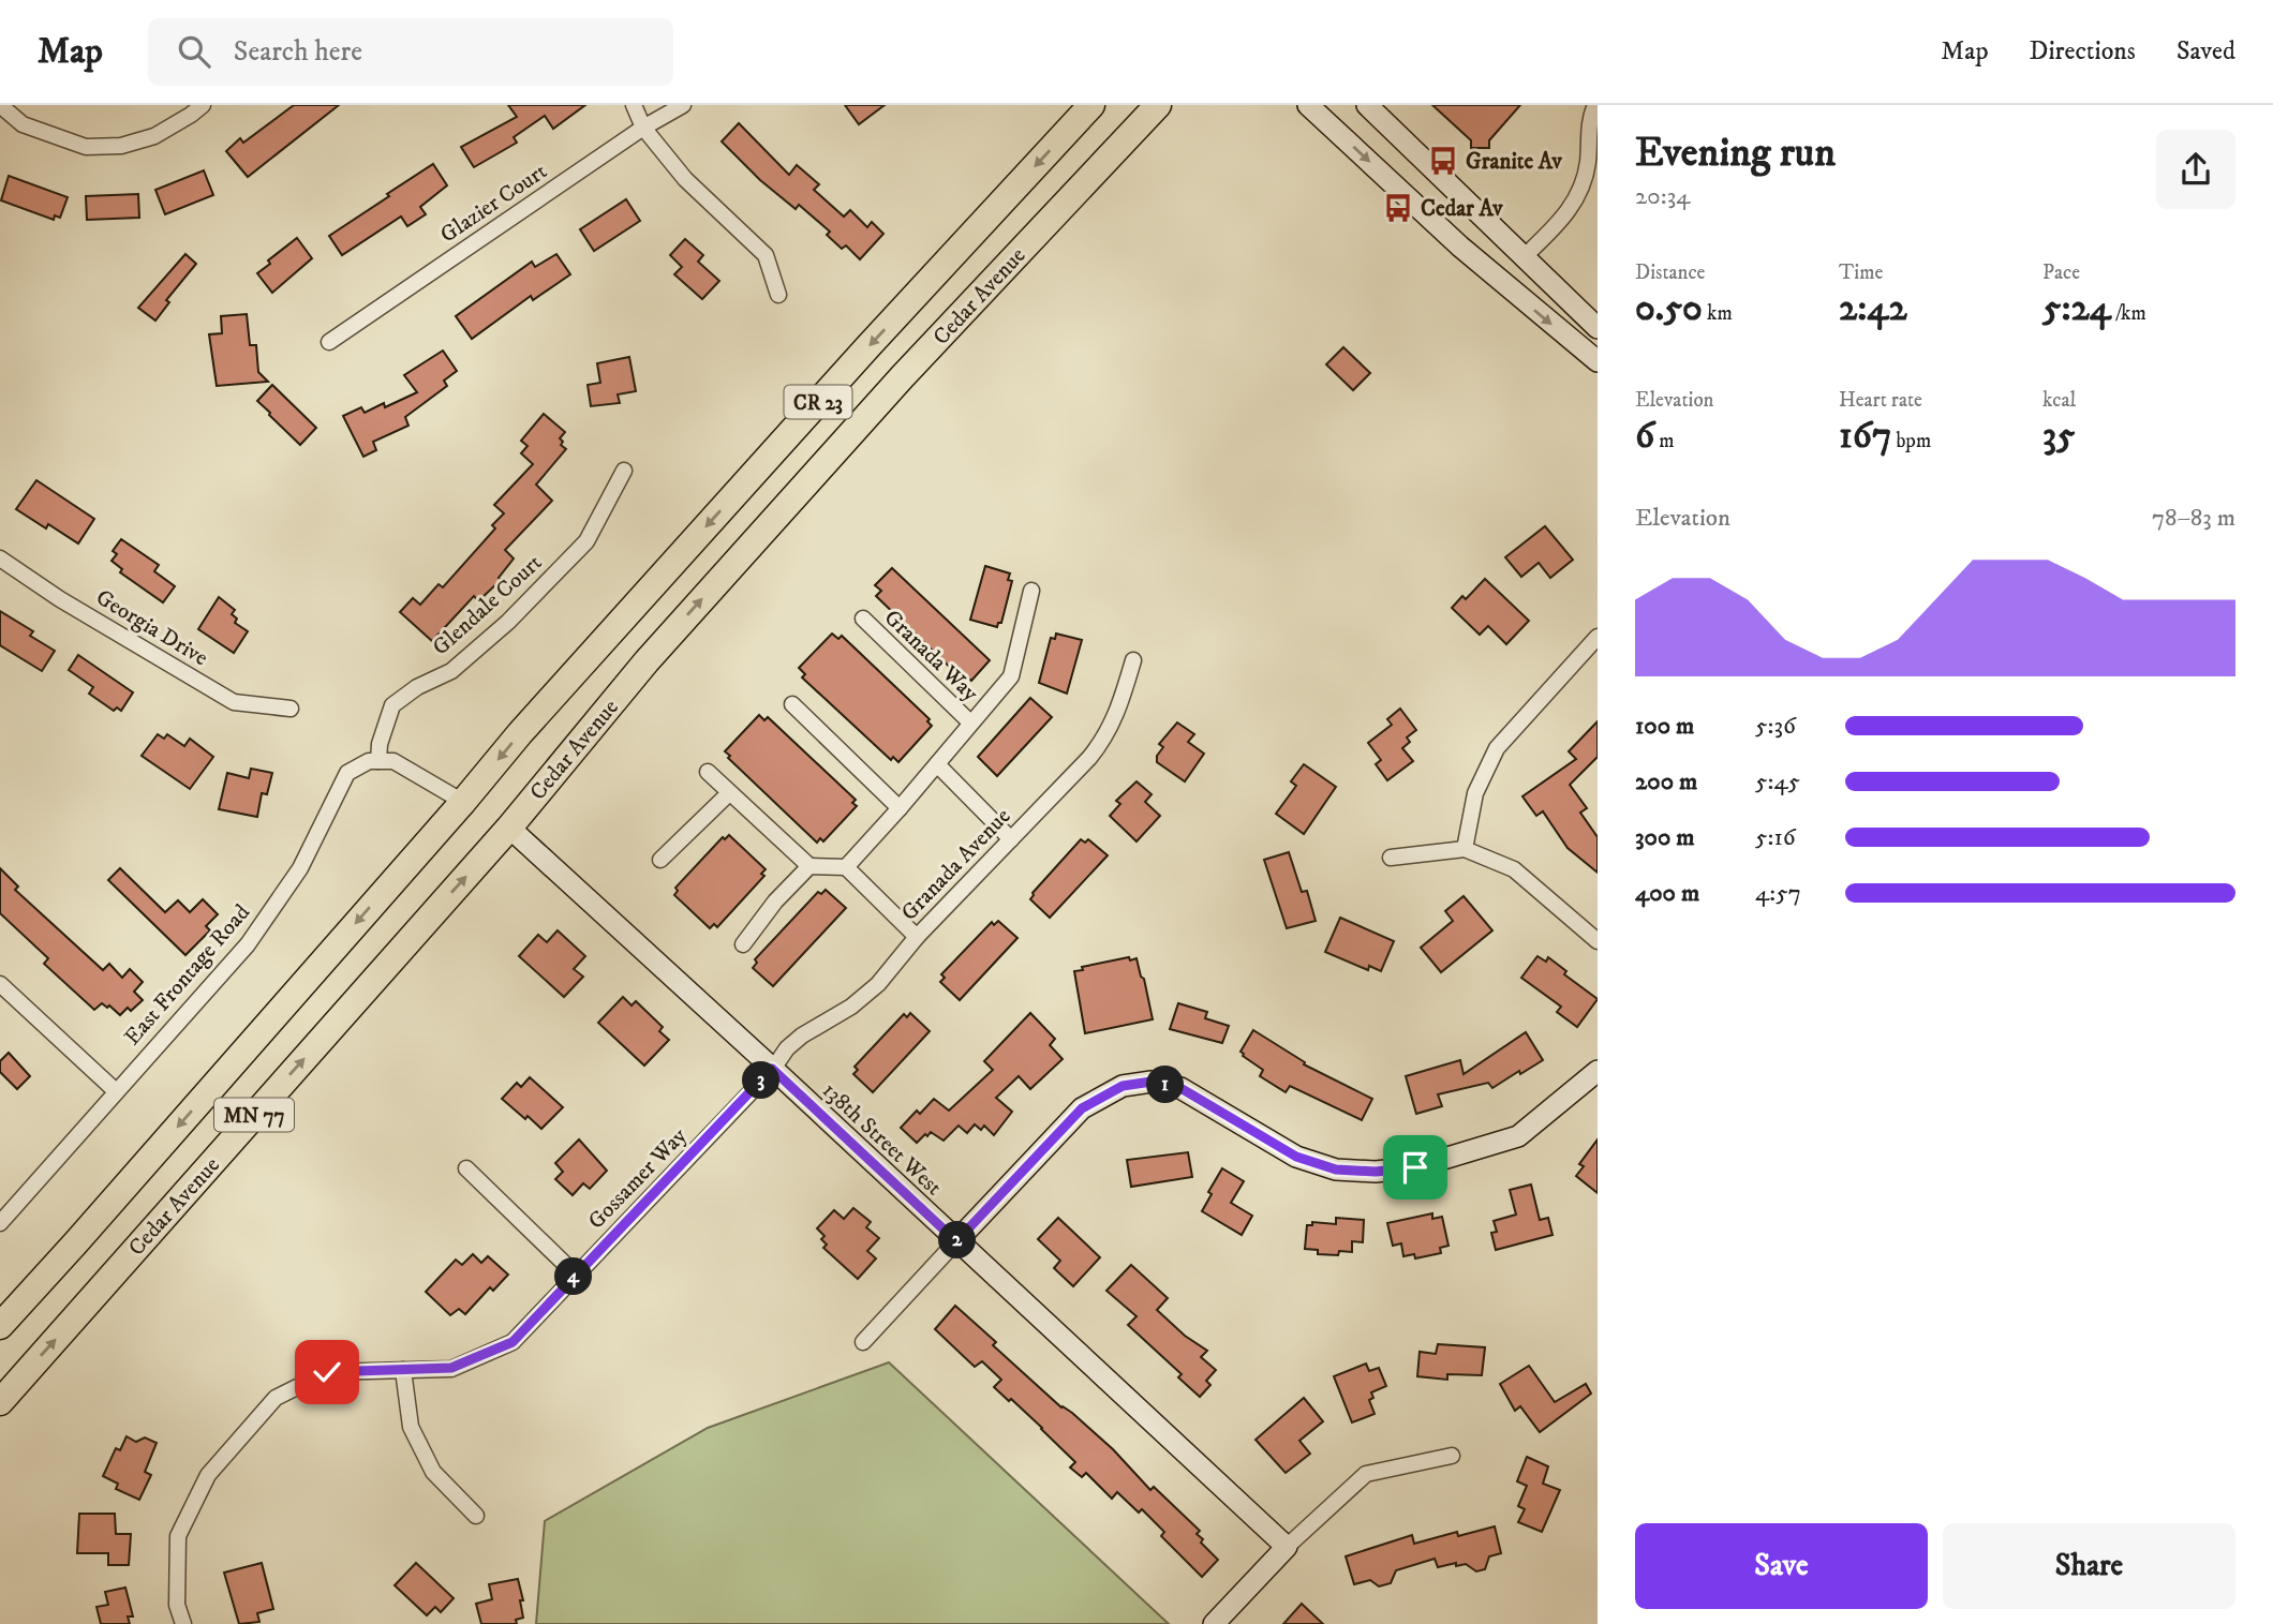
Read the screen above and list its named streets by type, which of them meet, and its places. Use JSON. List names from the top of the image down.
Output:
{
  "streets": {
    "highway": ["Cedar Avenue", "CR 23", "MN 77"],
    "street": [
      "Glazier Court",
      "Glendale Court",
      "Georgia Drive",
      "Granada Way",
      "Granada Avenue",
      "East Frontage Road",
      "138th Street West",
      "Gossamer Way"
    ]
  },
  "crossings": [
    ["Cedar Avenue", "138th Street West"],
    ["Glendale Court", "East Frontage Road"],
    ["Granada Avenue", "138th Street West"],
    ["Granada Avenue", "Gossamer Way"],
    ["138th Street West", "Gossamer Way"]
  ],
  "places": {
    "bus stop": ["Granite Av", "Cedar Av"]
  },
  "page": {
    "header": "Map",
    "search": "Search here",
    "nav": ["Map", "Directions", "Saved"],
    "heading": ["Evening run", "20:34"],
    "stats": [
      ["Distance", "0.50 km"],
      ["Time", "2:42"],
      ["Pace", "5:24 /km"],
      ["Elevation", "6 m"],
      ["Heart rate", "167 bpm"],
      ["kcal", "35"]
    ],
    "chart": ["Elevation", "78–83 m"],
    "list": [
      {
        "name": "100 m",
        "note": "5:36"
      },
      {
        "name": "200 m",
        "note": "5:45"
      },
      {
        "name": "300 m",
        "note": "5:16"
      },
      {
        "name": "400 m",
        "note": "4:57"
      }
    ],
    "pins": [
      "3",
      "1",
      "2",
      "4"
    ],
    "buttons": ["Save", "Share"]
  }
}
